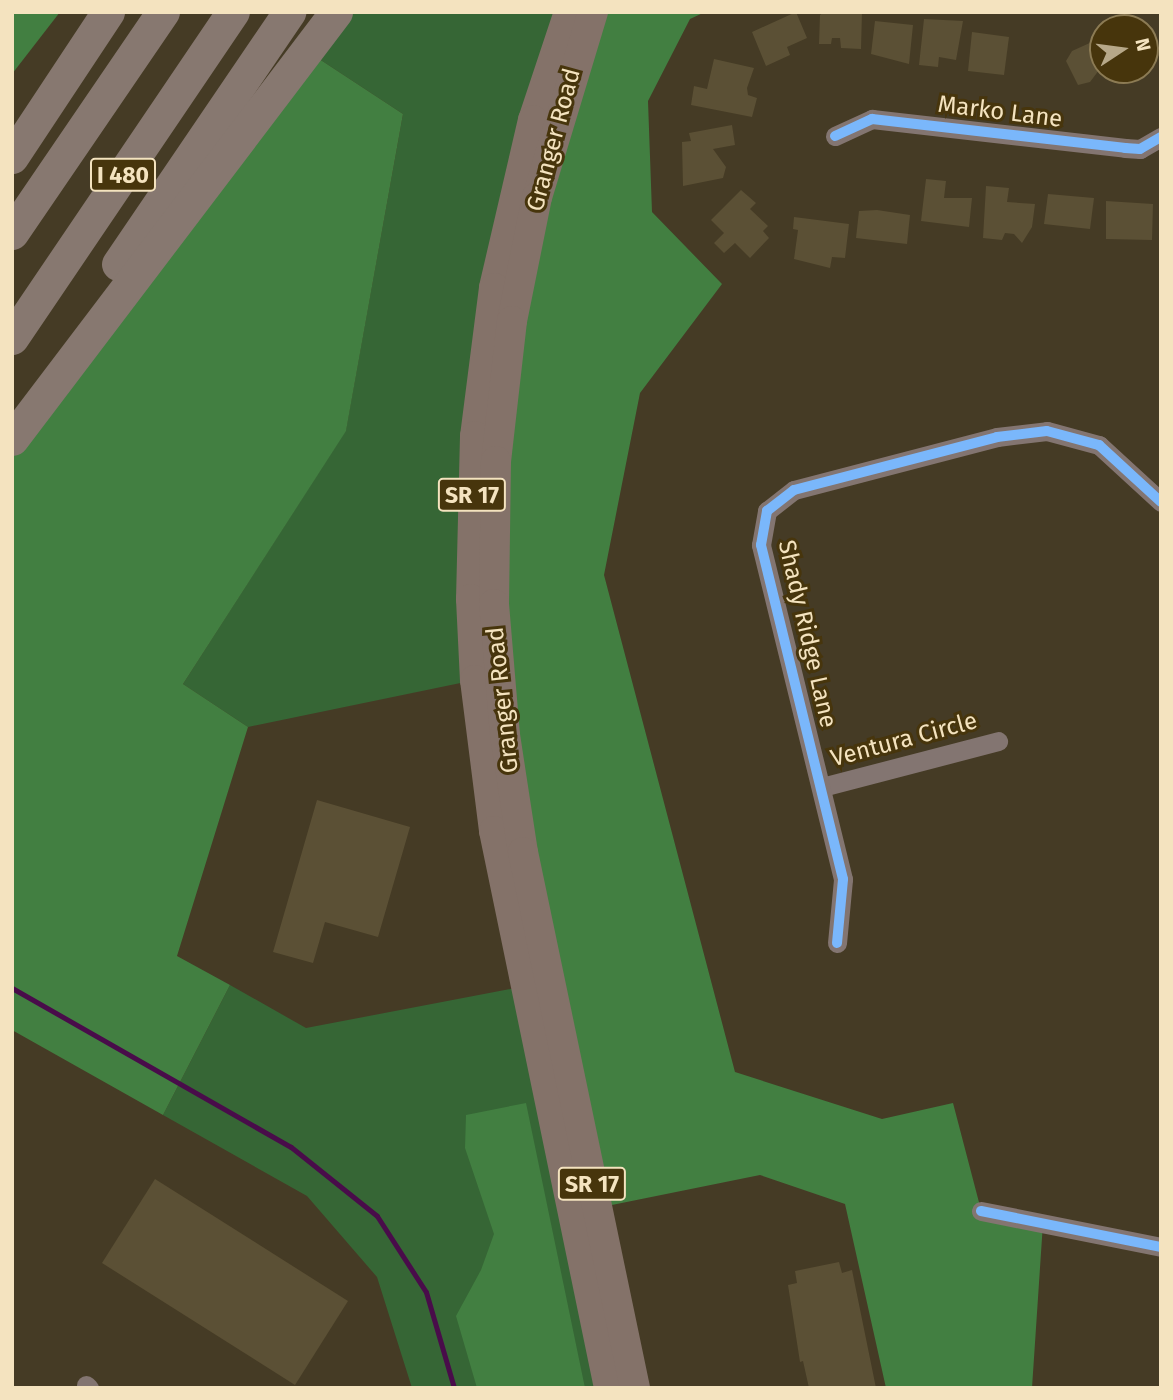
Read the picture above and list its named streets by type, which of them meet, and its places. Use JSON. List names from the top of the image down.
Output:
{
  "streets": {
    "highway": ["I 480"],
    "main road": ["Granger Road", "SR 17"],
    "street": ["Marko Lane", "Shady Ridge Lane", "Ventura Circle"]
  },
  "crossings": [
    ["Shady Ridge Lane", "Ventura Circle"]
  ],
  "north": "right"
}
